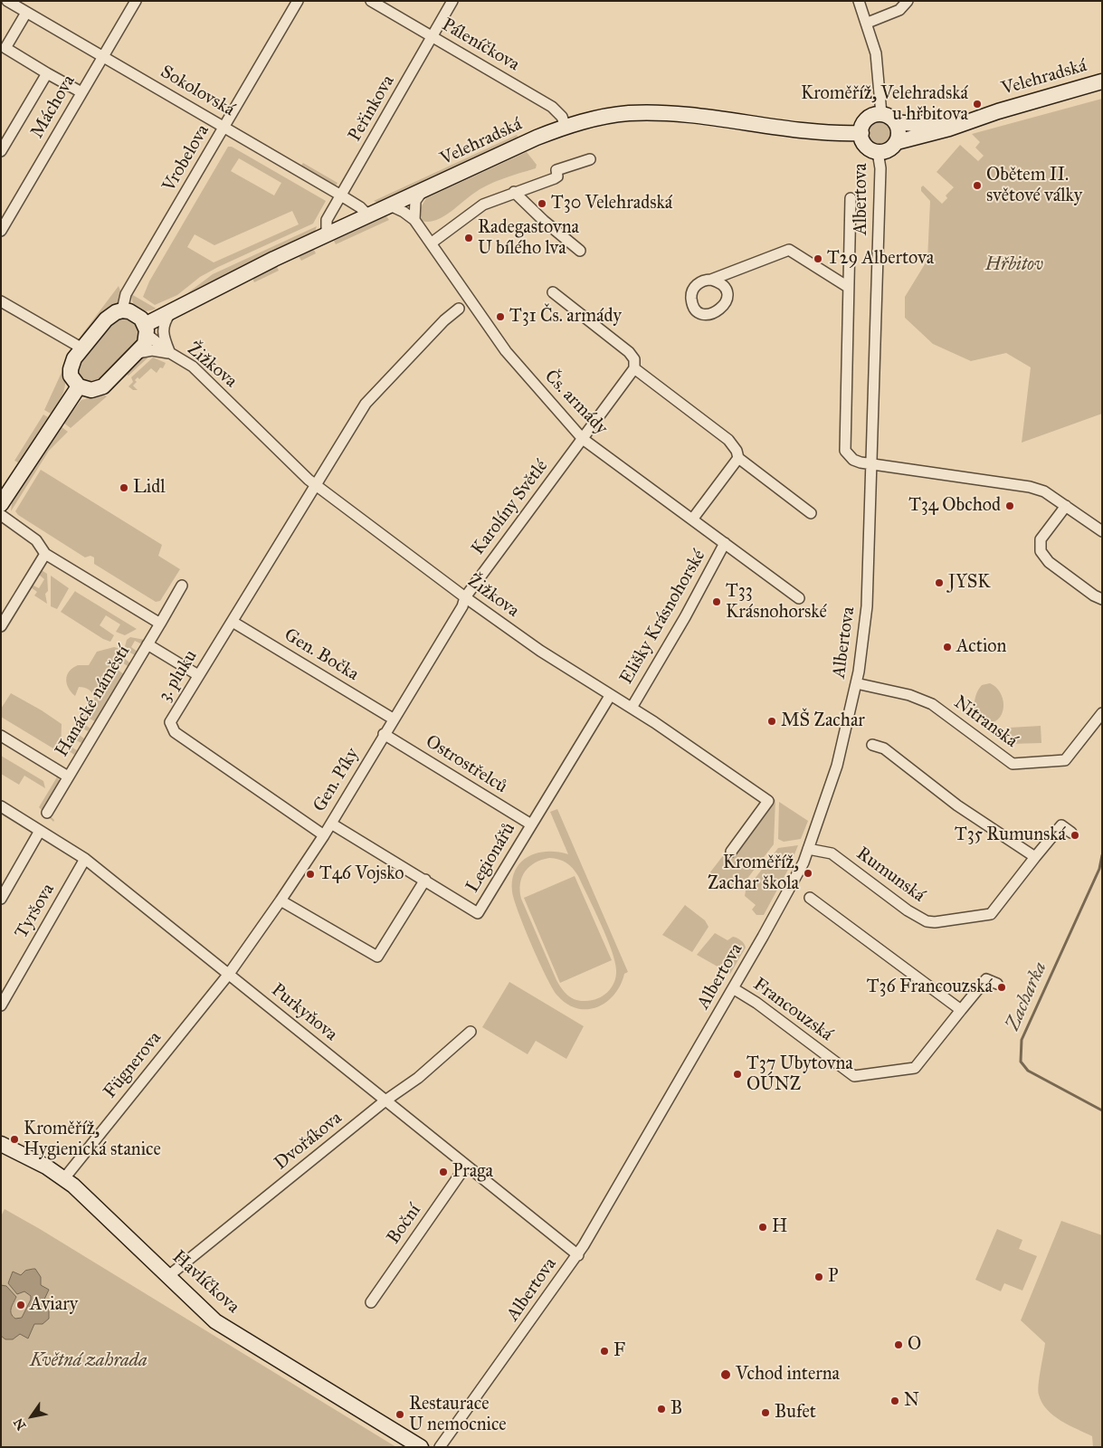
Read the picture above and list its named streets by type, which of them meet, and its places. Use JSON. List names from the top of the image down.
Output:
{
  "streets": {
    "main road": ["Velehradská", "Havlíčkova"],
    "street": [
      "Páleníčkova",
      "Sokolovská",
      "Máchova",
      "Peřinkova",
      "Vrobelova",
      "Albertova",
      "Žižkova",
      "Čs. armády",
      "Karolíny Světlé",
      "Elišky Krásnohorské",
      "Gen. Bočka",
      "3. pluku",
      "Hanácké náměstí",
      "Nitranská",
      "Ostrostřelců",
      "Gen. Píky",
      "Legionářů",
      "Rumunská",
      "Tyršova",
      "Francouzská",
      "Purkyňova",
      "Fügnerova",
      "Dvořákova",
      "Boční"
    ]
  },
  "crossings": [
    ["Páleníčkova", "Velehradská"],
    ["Páleníčkova", "Peřinkova"],
    ["Velehradská", "Sokolovská"],
    ["Velehradská", "Peřinkova"],
    ["Velehradská", "Albertova"],
    ["Velehradská", "Žižkova"],
    ["Velehradská", "Čs. armády"],
    ["Sokolovská", "Máchova"],
    ["Sokolovská", "Peřinkova"],
    ["Sokolovská", "Vrobelova"],
    ["Albertova", "Nitranská"],
    ["Albertova", "Rumunská"],
    ["Albertova", "Francouzská"],
    ["Albertova", "Purkyňova"],
    ["Žižkova", "Karolíny Světlé"],
    ["Žižkova", "Elišky Krásnohorské"],
    ["Žižkova", "3. pluku"],
    ["Žižkova", "Gen. Píky"],
    ["Žižkova", "Legionářů"],
    ["Čs. armády", "Karolíny Světlé"],
    ["Čs. armády", "Elišky Krásnohorské"],
    ["Karolíny Světlé", "Gen. Píky"],
    ["Gen. Bočka", "3. pluku"],
    ["Gen. Bočka", "Gen. Píky"],
    ["3. pluku", "Gen. Píky"],
    ["Ostrostřelců", "Gen. Píky"],
    ["Ostrostřelců", "Legionářů"],
    ["Gen. Píky", "Legionářů"],
    ["Gen. Píky", "Purkyňova"],
    ["Gen. Píky", "Fügnerova"],
    ["Tyršova", "Purkyňova"],
    ["Purkyňova", "Fügnerova"],
    ["Purkyňova", "Dvořákova"],
    ["Purkyňova", "Boční"],
    ["Fügnerova", "Havlíčkova"],
    ["Dvořákova", "Havlíčkova"]
  ],
  "water": ["Zacharka"],
  "parks": ["Hřbitov", "Květná zahrada"],
  "places": [
    "Kroměříž, Velehradská u hřbitova",
    "Obětem II. světové války",
    "T30 Velehradská",
    "Radegastovna U bílého lva",
    "T29 Albertova",
    "T31 Čs. armády",
    "Lidl",
    "T34 Obchod",
    "JYSK",
    "T33 Krásnohorské",
    "Action",
    "MŠ Zachar",
    "T35 Rumunská",
    "Kroměříž, Zachar škola",
    "T46 Vojsko",
    "T36 Francouzská",
    "T37 Ubytovna OÚNZ",
    "Kroměříž, Hygienická stanice",
    "Praga",
    "H",
    "P",
    "Aviary",
    "O",
    "F",
    "Vchod interna",
    "N",
    "B",
    "Bufet",
    "Restaurace U nemocnice"
  ],
  "north": "bottom left"
}
